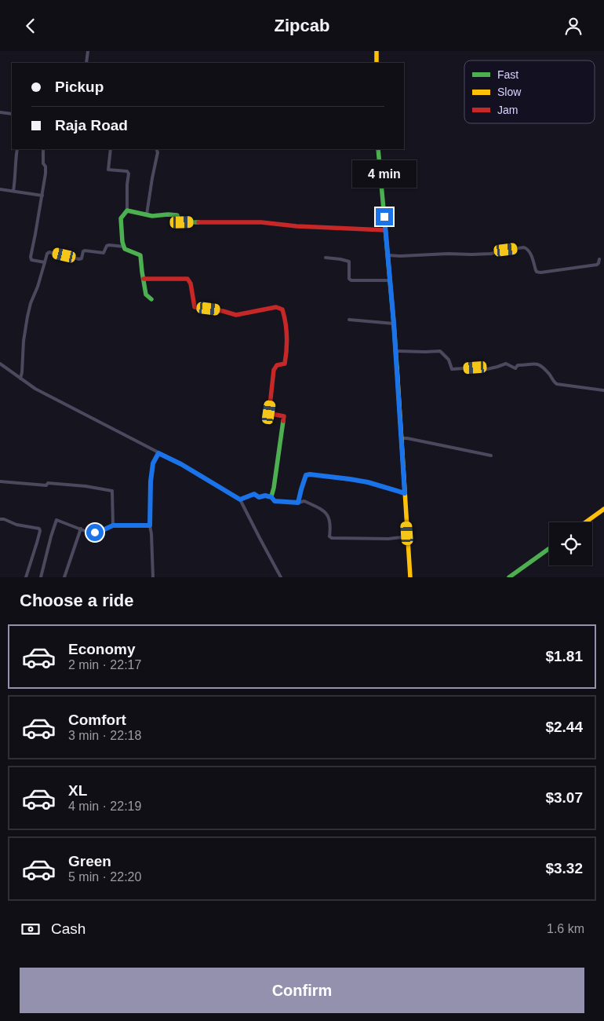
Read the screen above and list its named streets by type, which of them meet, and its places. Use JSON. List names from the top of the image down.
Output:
{
  "legend": ["Fast", "Slow", "Jam"],
  "page": {
    "header": "Zipcab",
    "banner": ["Pickup", "Raja Road"],
    "bubble": "4 min",
    "heading": "Choose a ride",
    "list": [
      {
        "name": "Economy",
        "note": "2 min · 22:17",
        "value": "$1.81"
      },
      {
        "name": "Comfort",
        "note": "3 min · 22:18",
        "value": "$2.44"
      },
      {
        "name": "XL",
        "note": "4 min · 22:19",
        "value": "$3.07"
      },
      {
        "name": "Green",
        "note": "5 min · 22:20",
        "value": "$3.32"
      }
    ],
    "pay": ["Cash", "1.6 km"],
    "buttons": "Confirm"
  }
}
